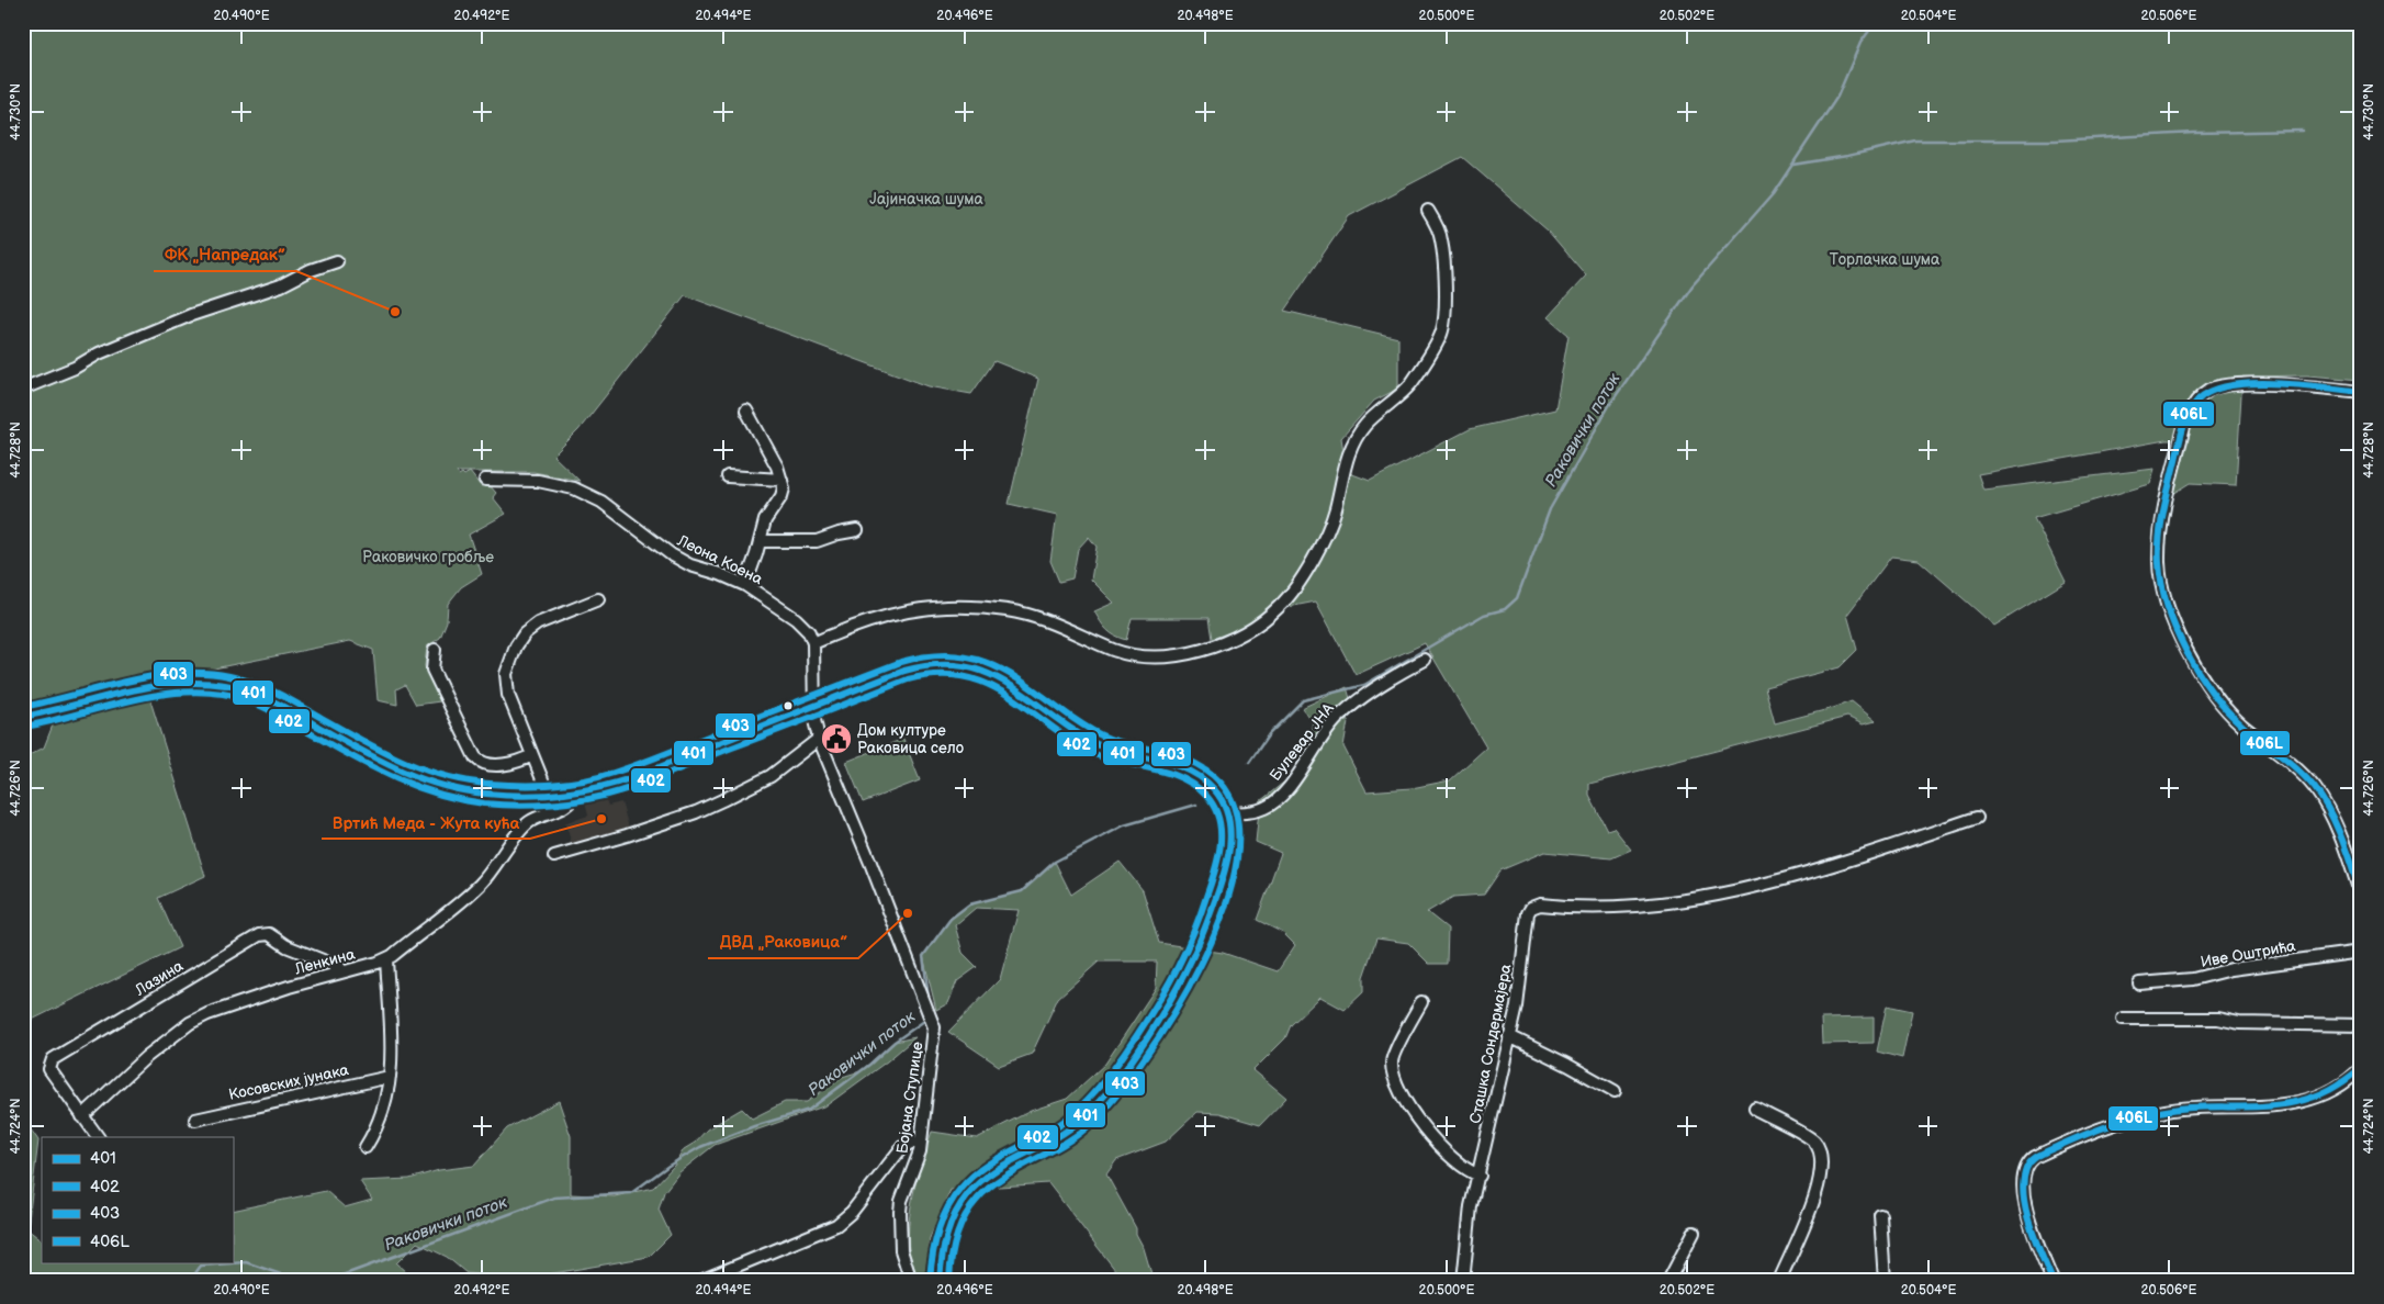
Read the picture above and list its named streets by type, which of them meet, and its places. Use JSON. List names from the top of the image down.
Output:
{
  "streets": {
    "street": [
      "Леона Коена",
      "Булевар ЈНА",
      "Иве Оштрића",
      "Ленкина",
      "Лазина",
      "Сташка Сондермајера",
      "Косовских јунака",
      "Бојана Ступице"
    ]
  },
  "crossings": [
    ["Ленкина", "Лазина"]
  ],
  "water": ["Раковички поток"],
  "parks": ["Јајиначка шума", "Торлачка шума", "Раковичко гробље"],
  "places": {
    "other": ["ФК „Напредак”", "Вртић Меда - Жута кућа", "ДВД „Раковица”"],
    "public building": ["Дом културе Раковица село"]
  },
  "lines": [
    "transit line 406L",
    "transit line 403",
    "transit line 401",
    "transit line 402"
  ],
  "legend": [
    "401",
    "402",
    "403",
    "406L"
  ],
  "coordinates": [
    "20.490°E",
    "20.492°E",
    "20.494°E",
    "20.496°E",
    "20.498°E",
    "20.500°E",
    "20.502°E",
    "20.504°E",
    "20.506°E",
    "44.730°N",
    "44.728°N",
    "44.726°N",
    "44.724°N"
  ]
}
